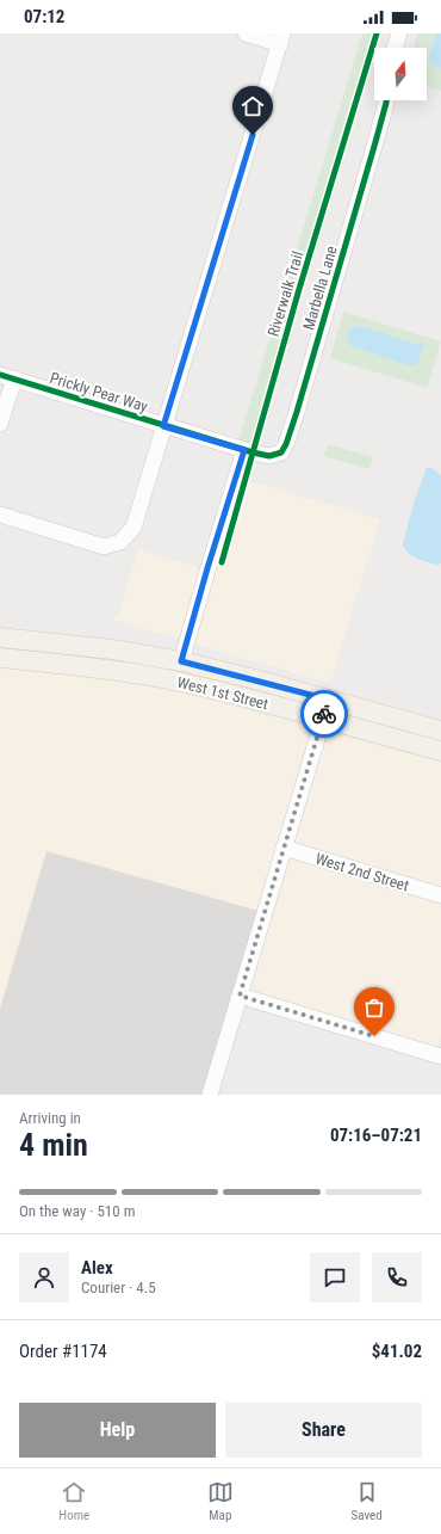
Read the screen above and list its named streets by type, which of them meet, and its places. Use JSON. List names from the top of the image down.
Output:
{
  "streets": {
    "main road": ["West 1st Street"],
    "street": ["Marbella Lane", "Prickly Pear Way", "West 2nd Street"],
    "cycle path": ["Riverwalk Trail"]
  },
  "crossings": [
    ["Marbella Lane", "Prickly Pear Way"]
  ],
  "north": "top",
  "page": {
    "status": "07:12",
    "heading": ["4 min", "Arriving in", "07:16–07:21"],
    "panel": [
      "Alex",
      "Courier · 4.5",
      "Order #1174",
      "$41.02"
    ],
    "bar": "On the way · 510 m",
    "buttons": ["Help", "Share"],
    "tabs": ["Home", "Map", "Saved"]
  }
}
